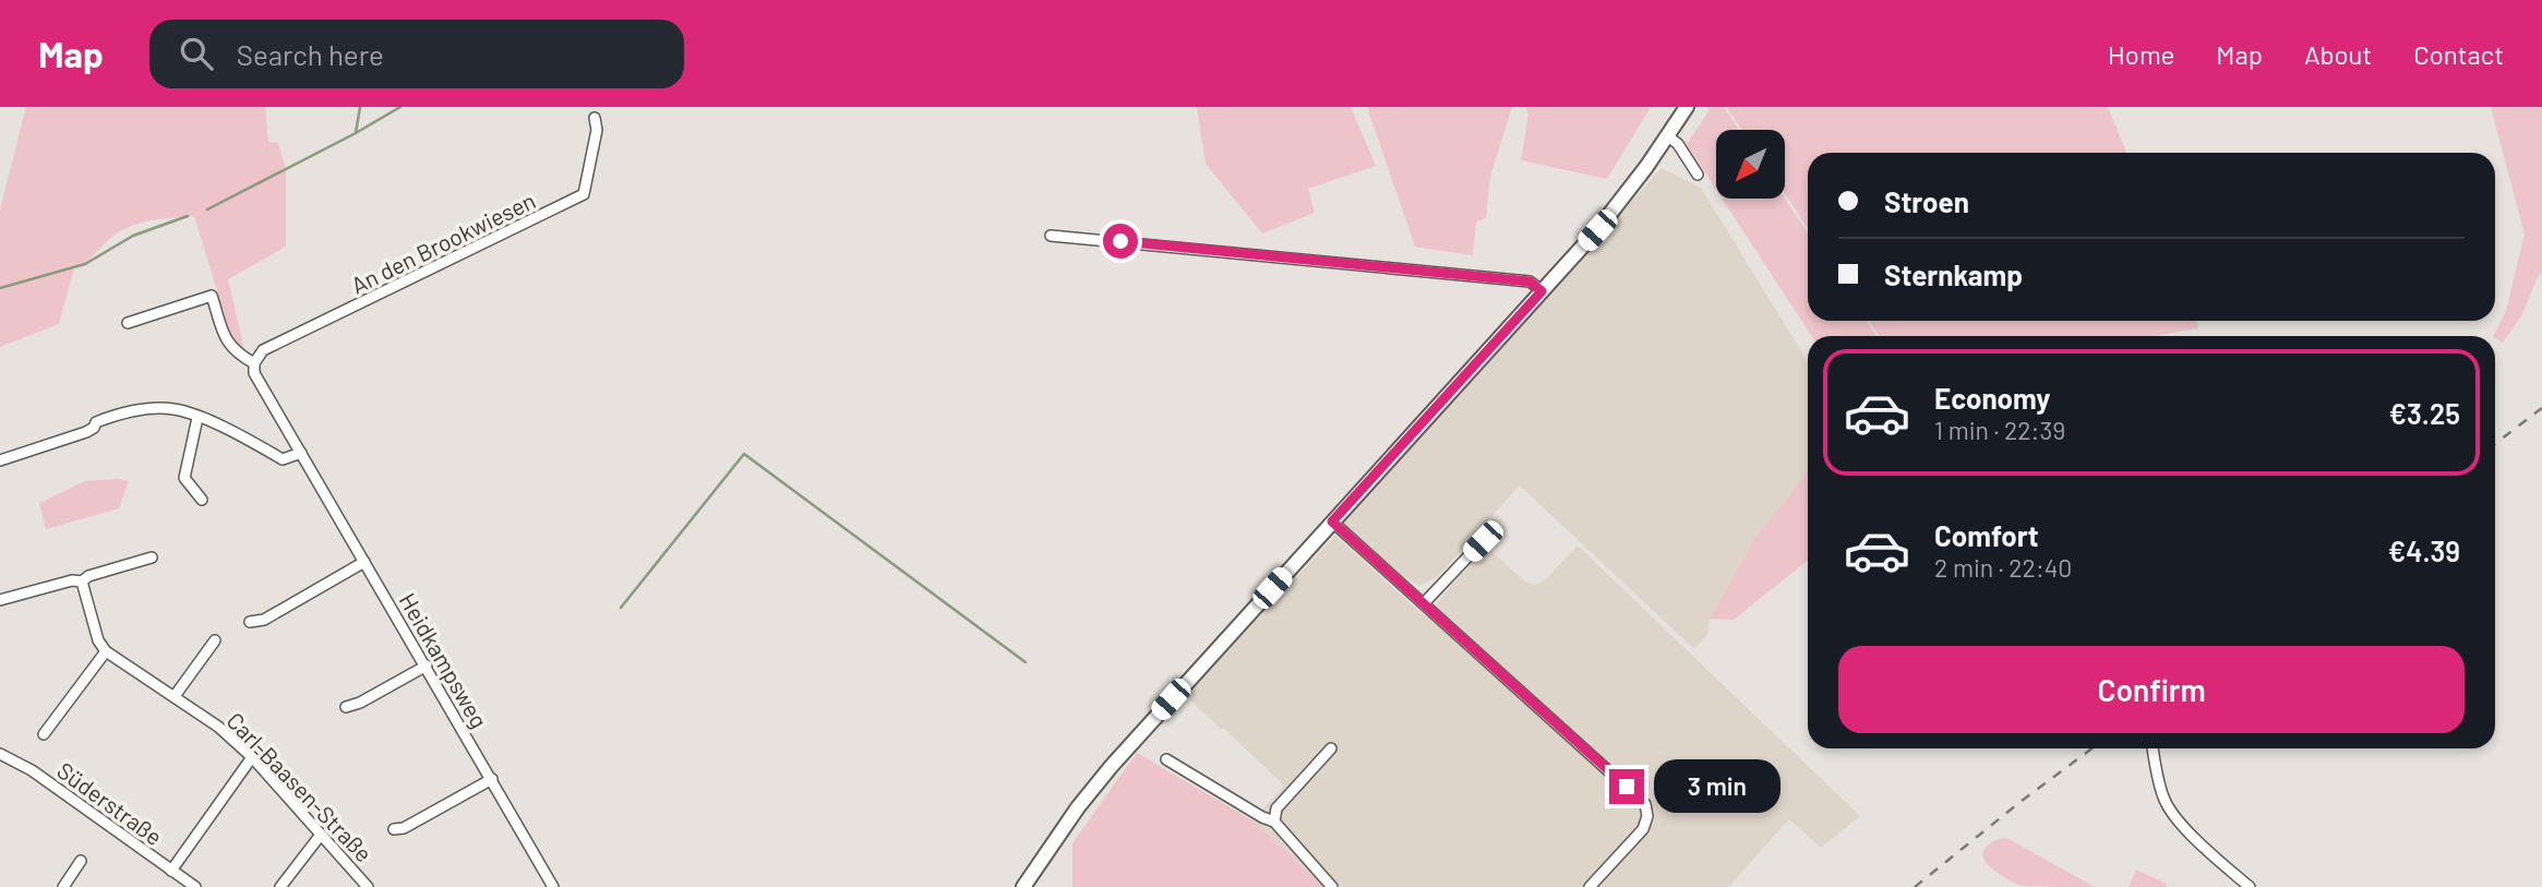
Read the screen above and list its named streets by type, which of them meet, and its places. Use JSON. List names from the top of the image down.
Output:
{
  "streets": {
    "street": [
      "An den Brookwiesen",
      "Heidkampsweg",
      "Carl-Baasen-Straße",
      "Süderstraße"
    ]
  },
  "crossings": [
    ["An den Brookwiesen", "Heidkampsweg"]
  ],
  "north": "bottom left",
  "page": {
    "header": "Map",
    "search": "Search here",
    "nav": [
      "Home",
      "Map",
      "About",
      "Contact"
    ],
    "banner": ["Stroen", "Sternkamp"],
    "list": [
      {
        "name": "Economy",
        "note": "1 min · 22:39",
        "value": "€3.25"
      },
      {
        "name": "Comfort",
        "note": "2 min · 22:40",
        "value": "€4.39"
      }
    ],
    "buttons": "Confirm",
    "bubble": "3 min"
  }
}
